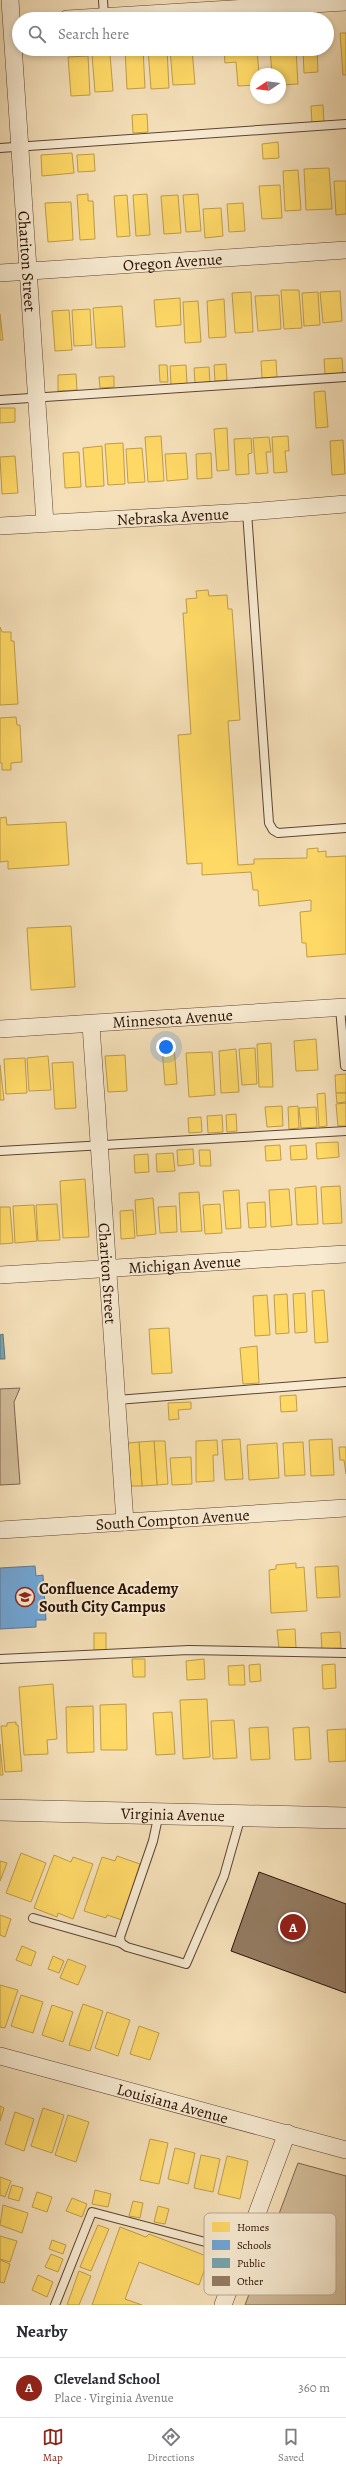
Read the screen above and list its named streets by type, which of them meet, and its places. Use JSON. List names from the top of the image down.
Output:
{
  "streets": {
    "street": [
      "Chariton Street",
      "Oregon Avenue",
      "Nebraska Avenue",
      "Minnesota Avenue",
      "Michigan Avenue",
      "South Compton Avenue",
      "Virginia Avenue",
      "Louisiana Avenue"
    ]
  },
  "crossings": [
    ["Chariton Street", "Oregon Avenue"],
    ["Chariton Street", "Nebraska Avenue"],
    ["Chariton Street", "Minnesota Avenue"],
    ["Chariton Street", "Michigan Avenue"],
    ["Chariton Street", "South Compton Avenue"]
  ],
  "places": {
    "school or university": ["Confluence Academy South City Campus"]
  },
  "legend": [
    "Homes",
    "Schools",
    "Public",
    "Other"
  ],
  "north": "left",
  "page": {
    "search": "Search here",
    "pins": "A",
    "heading": "Nearby",
    "list": [
      {
        "mark": "A",
        "name": "Cleveland School",
        "note": "Place · Virginia Avenue",
        "value": "360 m"
      }
    ],
    "nav": ["Map", "Directions", "Saved"]
  }
}
